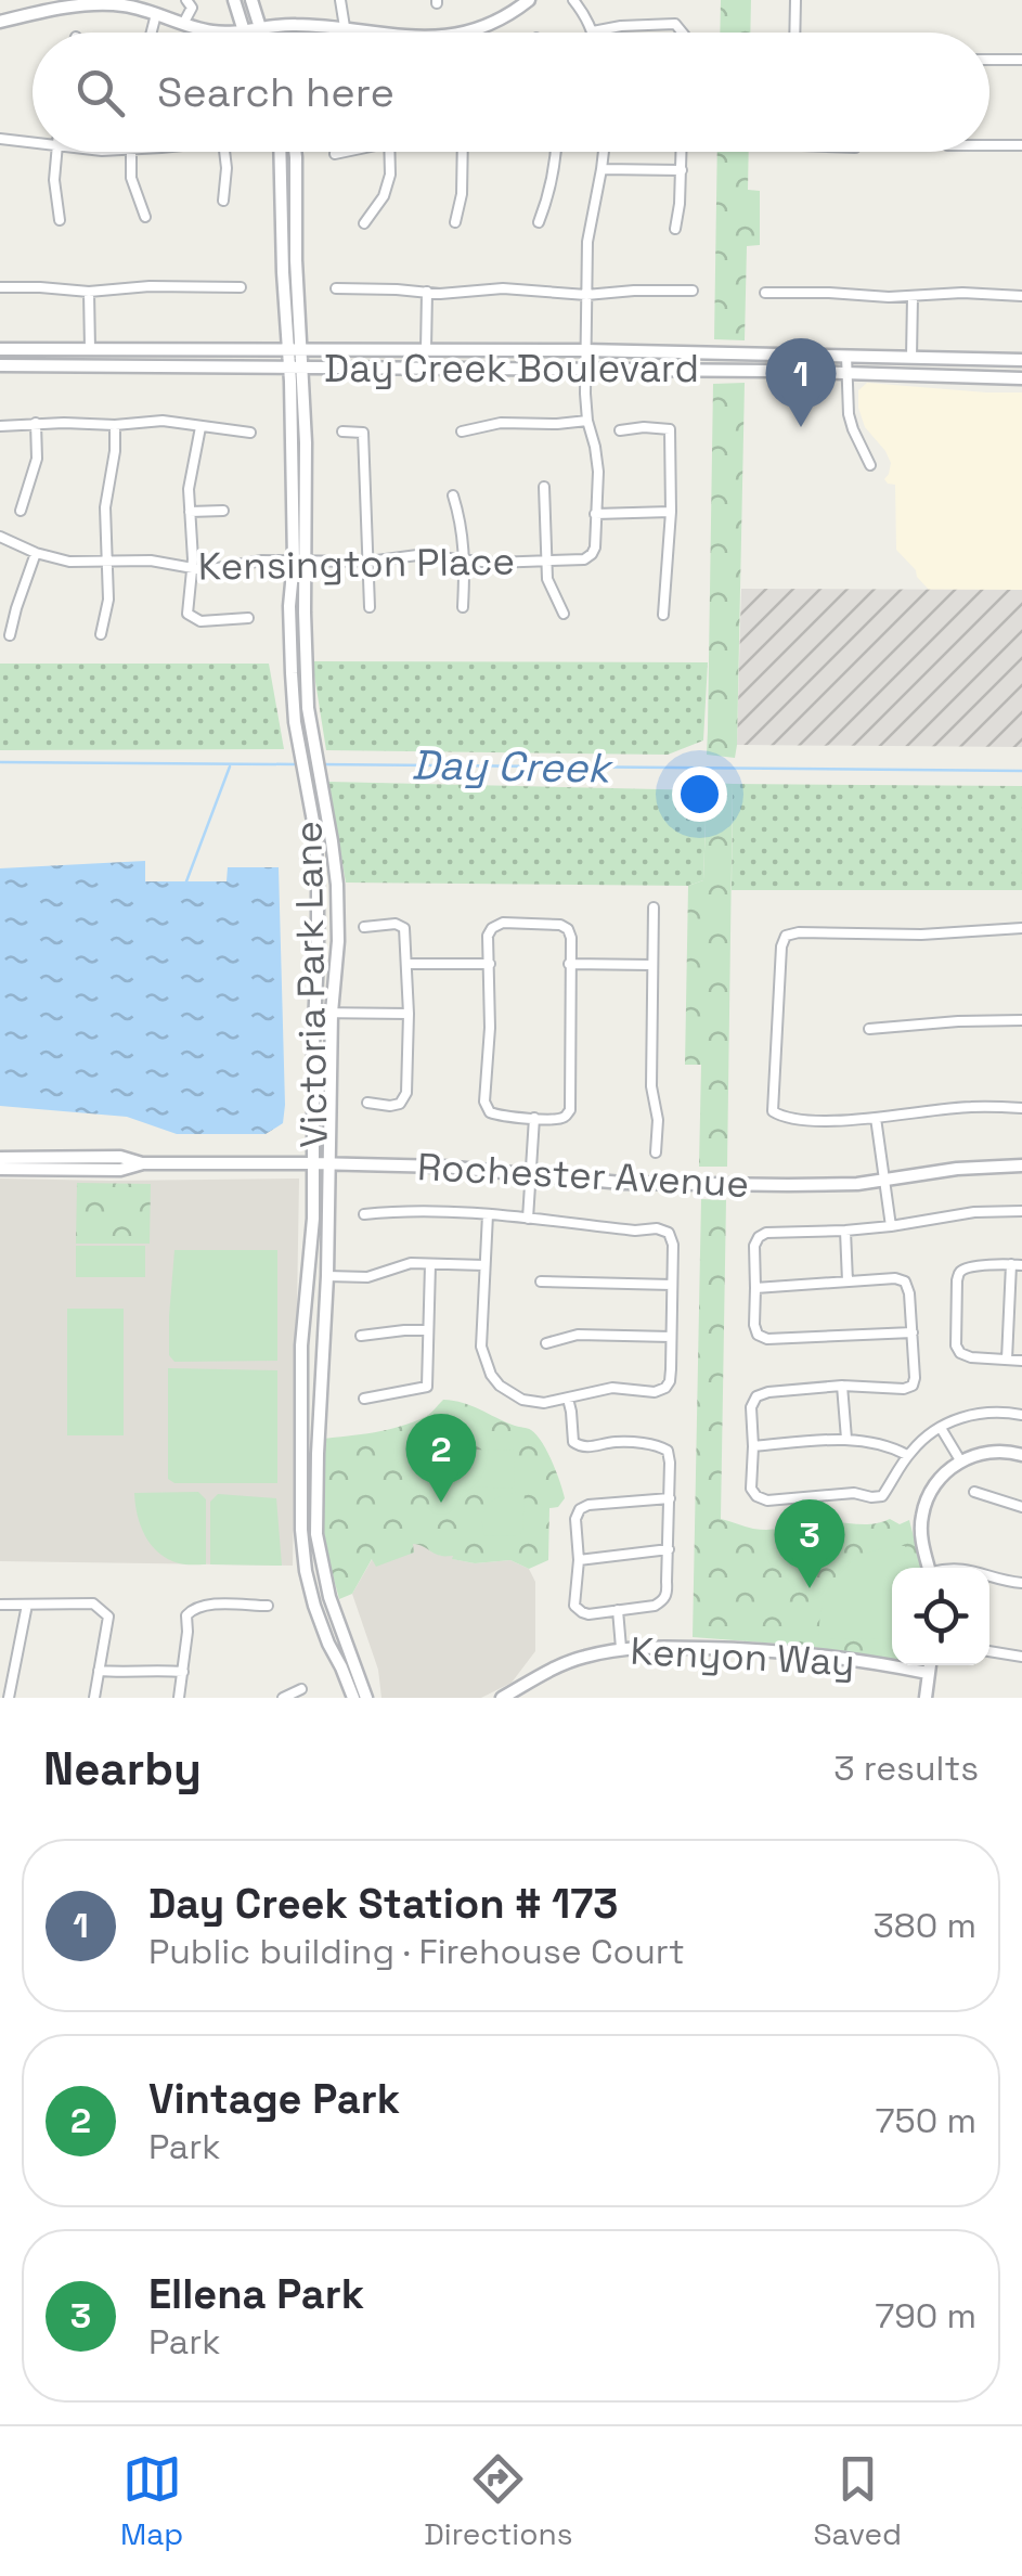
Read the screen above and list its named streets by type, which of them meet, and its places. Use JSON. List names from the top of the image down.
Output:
{
  "streets": {
    "street": [
      "Day Creek Boulevard",
      "Kensington Place",
      "Victoria Park Lane",
      "Rochester Avenue",
      "Kenyon Way"
    ]
  },
  "crossings": [
    ["Day Creek Boulevard", "Victoria Park Lane"],
    ["Kensington Place", "Victoria Park Lane"],
    ["Victoria Park Lane", "Rochester Avenue"]
  ],
  "water": ["Day Creek"],
  "page": {
    "search": "Search here",
    "pins": ["1", "2", "3"],
    "heading": ["Nearby", "3 results"],
    "list": [
      {
        "mark": "1",
        "name": "Day Creek Station # 173",
        "note": "Public building · Firehouse Court",
        "value": "380 m"
      },
      {
        "mark": "2",
        "name": "Vintage Park",
        "note": "Park",
        "value": "750 m"
      },
      {
        "mark": "3",
        "name": "Ellena Park",
        "note": "Park",
        "value": "790 m"
      }
    ],
    "nav": ["Map", "Directions", "Saved"]
  }
}
